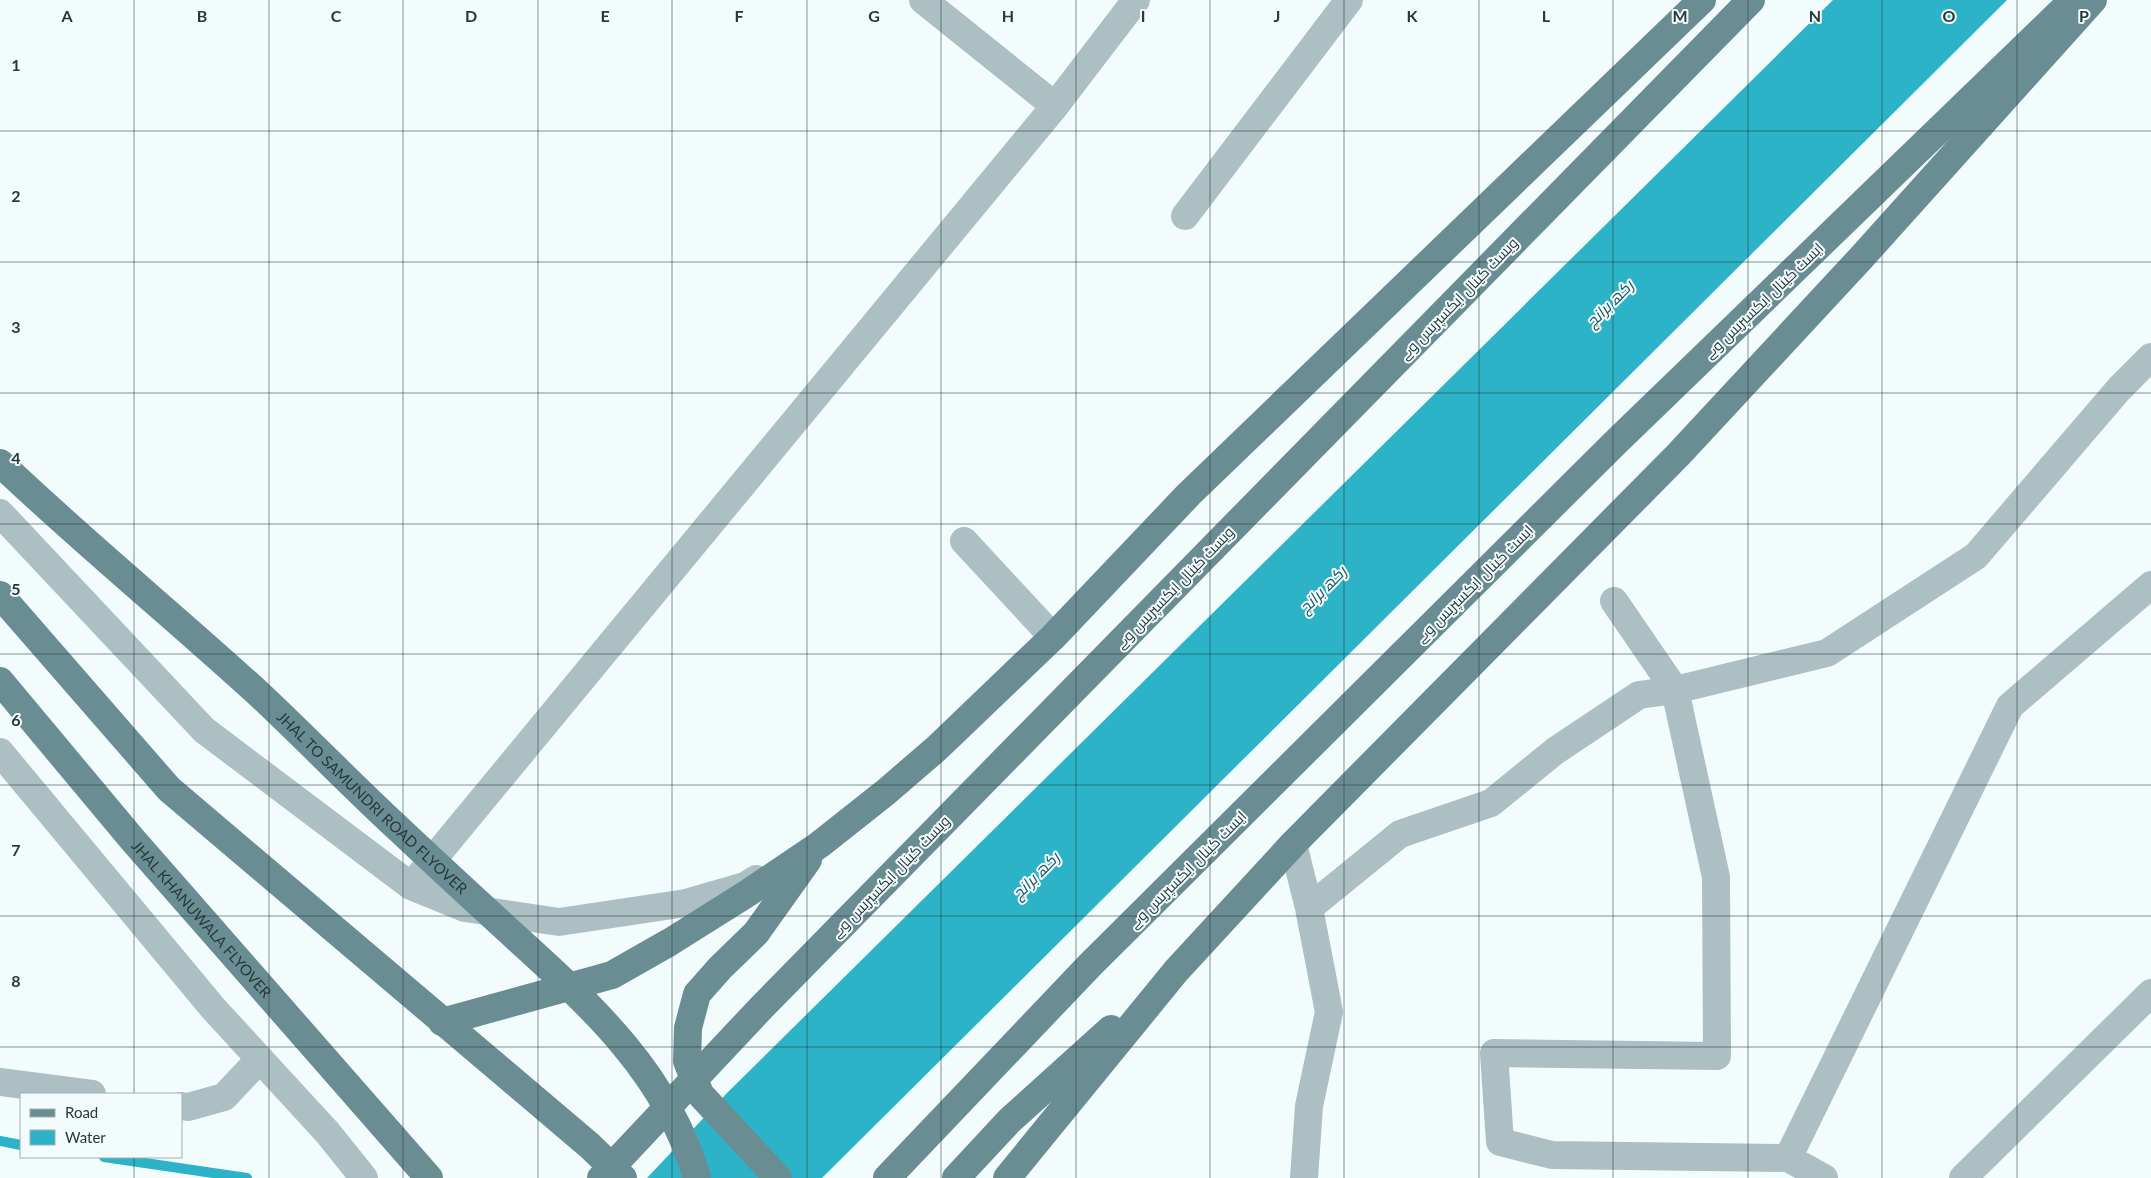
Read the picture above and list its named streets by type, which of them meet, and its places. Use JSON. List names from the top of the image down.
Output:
{
  "streets": {
    "main road": [
      "ویسٹ کینال ایکسپریس وے",
      "ایسٹ کینال ایکسپریس وے",
      "JHAL TO SAMUNDRI ROAD FLYOVER",
      "JHAL KHANUWALA FLYOVER"
    ]
  },
  "water": ["رکھ برانچ"],
  "legend": ["Road", "Water"],
  "grid": {
    "columns": [
      "A",
      "B",
      "C",
      "D",
      "E",
      "F",
      "G",
      "H",
      "I",
      "J",
      "K",
      "L",
      "M",
      "N",
      "O",
      "P"
    ],
    "rows": [
      "1",
      "2",
      "3",
      "4",
      "5",
      "6",
      "7",
      "8"
    ]
  }
}
